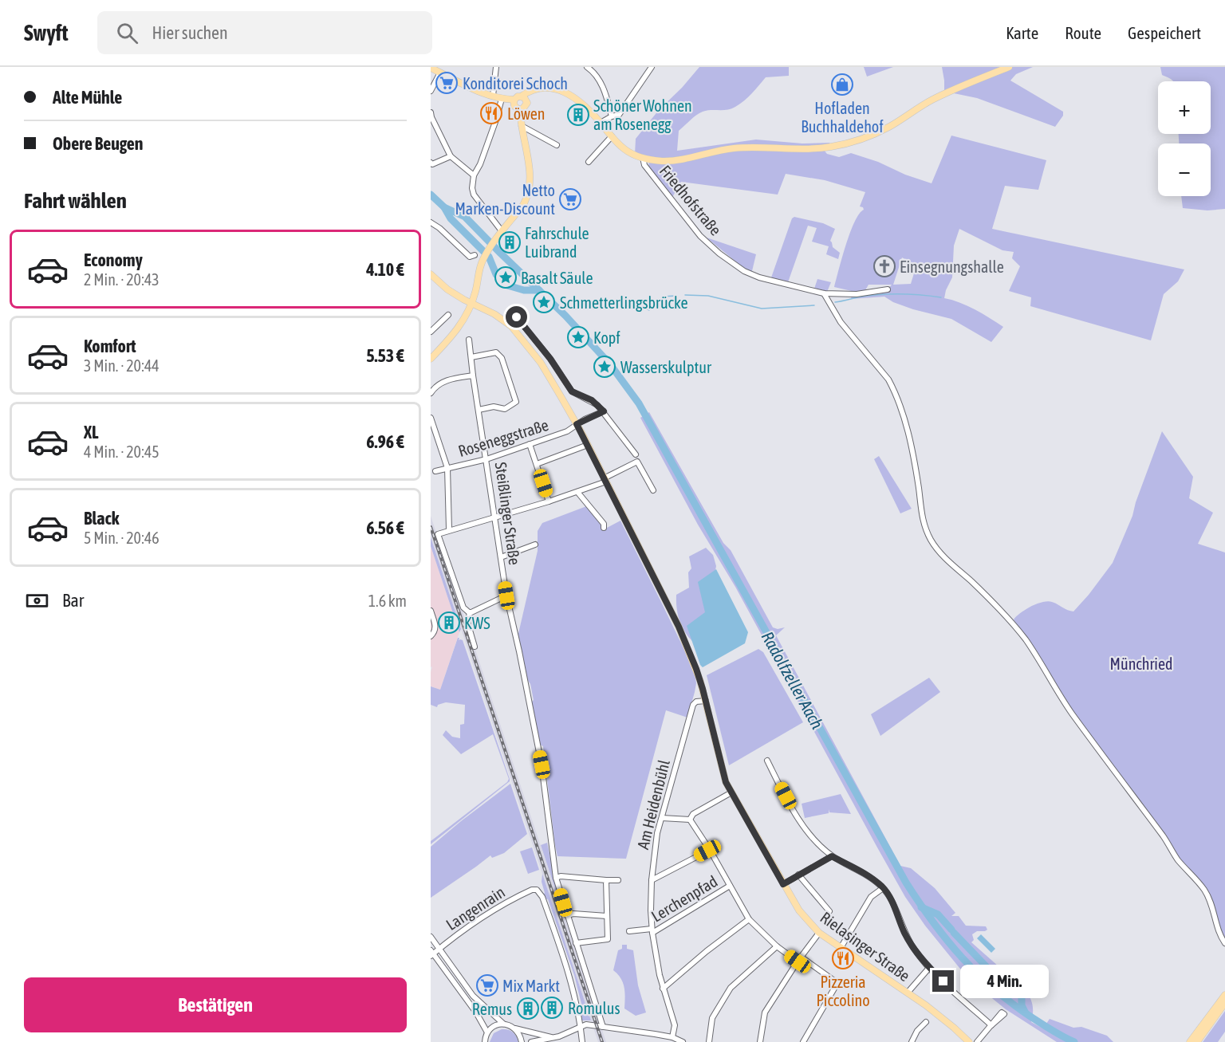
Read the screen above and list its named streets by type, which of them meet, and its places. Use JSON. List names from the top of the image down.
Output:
{
  "streets": {
    "main road": ["Rielasinger Straße"],
    "street": [
      "Friedhofstraße",
      "Roseneggstraße",
      "Steißlinger Straße",
      "Am Heidenbühl",
      "Lerchenpfad",
      "Langenrain"
    ]
  },
  "crossings": [
    ["Roseneggstraße", "Steißlinger Straße"],
    ["Roseneggstraße", "Rielasinger Straße"],
    ["Am Heidenbühl", "Lerchenpfad"],
    ["Am Heidenbühl", "Rielasinger Straße"]
  ],
  "water": ["Radolfzeller Aach"],
  "parks": ["Münchried"],
  "places": {
    "supermarket": ["Konditorei Schoch", "Netto Marken-Discount", "Mix Markt"],
    "shop": ["Hofladen Buchhaldehof"],
    "restaurant": ["Löwen", "Pizzeria Piccolino"],
    "building": [
      "Schöner Wohnen am Rosenegg",
      "Fahrschule Luibrand",
      "KWS",
      "Romulus",
      "Remus"
    ],
    "church": ["Einsegnungshalle"],
    "place": [
      "Basalt Säule",
      "Schmetterlingsbrücke",
      "Kopf",
      "Wasserskulptur"
    ]
  },
  "page": {
    "header": "Swyft",
    "search": "Hier suchen",
    "nav": ["Karte", "Route", "Gespeichert"],
    "banner": ["Alte Mühle", "Obere Beugen"],
    "map_buttons": ["+", "−"],
    "heading": "Fahrt wählen",
    "list": [
      {
        "name": "Economy",
        "note": "2 Min. · 20:43",
        "value": "4.10 €"
      },
      {
        "name": "Komfort",
        "note": "3 Min. · 20:44",
        "value": "5.53 €"
      },
      {
        "name": "XL",
        "note": "4 Min. · 20:45",
        "value": "6.96 €"
      },
      {
        "name": "Black",
        "note": "5 Min. · 20:46",
        "value": "6.56 €"
      }
    ],
    "pay": ["Bar", "1.6 km"],
    "bubble": "4 Min.",
    "buttons": "Bestätigen"
  }
}
